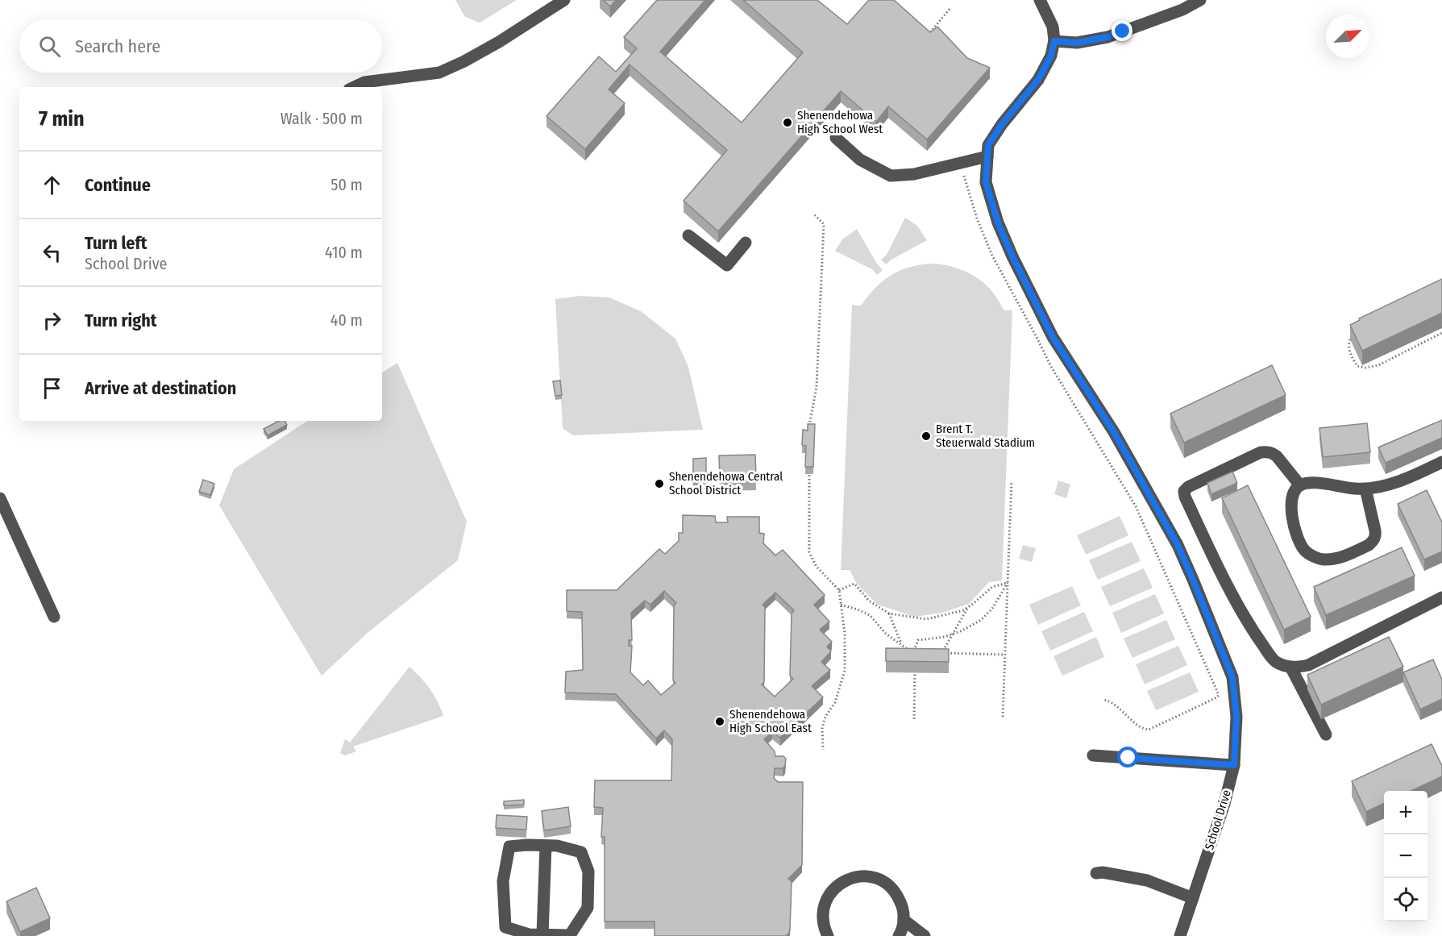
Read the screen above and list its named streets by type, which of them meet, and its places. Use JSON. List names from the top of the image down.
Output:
{
  "streets": {
    "street": ["School Drive"]
  },
  "places": [
    "Shenendehowa High School West",
    "Brent T. Steuerwald Stadium",
    "Shenendehowa Central School District",
    "Shenendehowa High School East"
  ],
  "north": "top right",
  "page": {
    "search": "Search here",
    "heading": ["7 min", "Walk · 500 m"],
    "list": [
      ["Continue", "50 m"],
      ["Turn left", "School Drive", "410 m"],
      ["Turn right", "40 m"],
      "Arrive at destination"
    ],
    "map_buttons": ["+", "−"]
  }
}
